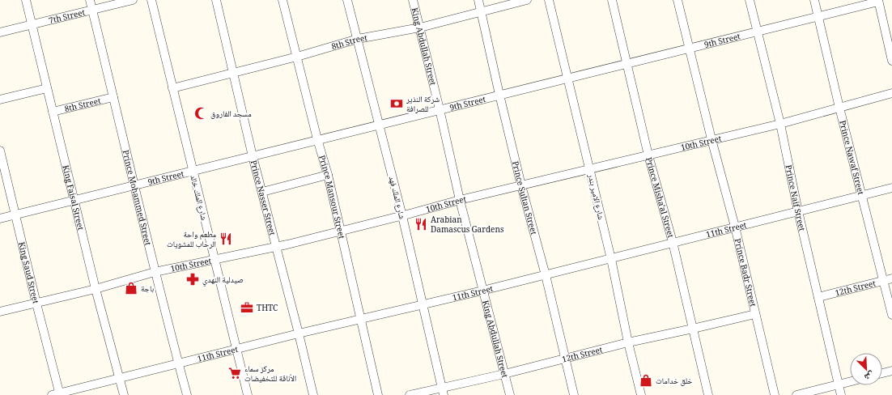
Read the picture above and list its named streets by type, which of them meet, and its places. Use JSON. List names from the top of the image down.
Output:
{
  "streets": {
    "street": [
      "7th Street",
      "9th Street",
      "8th Street",
      "King Abdullah Street",
      "10th Street",
      "Prince Nawaf Street",
      "Prince Mansour Street",
      "شارع الامير بندر",
      "Prince Mohammed Street",
      "شارع الملك خالد",
      "Prince Nasser Street",
      "شارع الملك فهد",
      "Prince Sultan Street",
      "Prince Misha'al Street",
      "Prince Naif Street",
      "King Faisal Street",
      "11th Street",
      "King Saud Street",
      "Prince Badr Street",
      "12th Street"
    ]
  },
  "crossings": [
    ["7th Street", "Prince Mohammed Street"],
    ["7th Street", "King Faisal Street"],
    ["9th Street", "King Abdullah Street"],
    ["9th Street", "Prince Nawaf Street"],
    ["9th Street", "Prince Mansour Street"],
    ["9th Street", "شارع الامير بندر"],
    ["9th Street", "Prince Mohammed Street"],
    ["9th Street", "شارع الملك خالد"],
    ["9th Street", "Prince Nasser Street"],
    ["9th Street", "شارع الملك فهد"],
    ["9th Street", "Prince Sultan Street"],
    ["9th Street", "Prince Misha'al Street"],
    ["9th Street", "Prince Naif Street"],
    ["9th Street", "King Faisal Street"],
    ["9th Street", "King Saud Street"],
    ["9th Street", "Prince Badr Street"],
    ["8th Street", "King Abdullah Street"],
    ["8th Street", "Prince Mansour Street"],
    ["8th Street", "Prince Mohammed Street"],
    ["8th Street", "شارع الملك خالد"],
    ["8th Street", "Prince Nasser Street"],
    ["8th Street", "شارع الملك فهد"],
    ["8th Street", "Prince Sultan Street"],
    ["8th Street", "King Faisal Street"],
    ["King Abdullah Street", "10th Street"],
    ["King Abdullah Street", "11th Street"],
    ["King Abdullah Street", "12th Street"],
    ["10th Street", "Prince Nawaf Street"],
    ["10th Street", "Prince Mansour Street"],
    ["10th Street", "شارع الامير بندر"],
    ["10th Street", "Prince Mohammed Street"],
    ["10th Street", "شارع الملك خالد"],
    ["10th Street", "Prince Nasser Street"],
    ["10th Street", "شارع الملك فهد"],
    ["10th Street", "Prince Sultan Street"],
    ["10th Street", "Prince Misha'al Street"],
    ["10th Street", "Prince Naif Street"],
    ["10th Street", "King Faisal Street"],
    ["10th Street", "King Saud Street"],
    ["10th Street", "Prince Badr Street"],
    ["Prince Nawaf Street", "11th Street"],
    ["Prince Nawaf Street", "12th Street"],
    ["Prince Mansour Street", "11th Street"],
    ["شارع الامير بندر", "11th Street"],
    ["شارع الامير بندر", "12th Street"],
    ["Prince Mohammed Street", "11th Street"],
    ["شارع الملك خالد", "11th Street"],
    ["Prince Nasser Street", "11th Street"],
    ["شارع الملك فهد", "11th Street"],
    ["شارع الملك فهد", "12th Street"],
    ["Prince Sultan Street", "11th Street"],
    ["Prince Sultan Street", "12th Street"],
    ["Prince Misha'al Street", "11th Street"],
    ["Prince Misha'al Street", "12th Street"],
    ["Prince Naif Street", "11th Street"],
    ["Prince Naif Street", "12th Street"],
    ["King Faisal Street", "11th Street"],
    ["11th Street", "King Saud Street"],
    ["11th Street", "Prince Badr Street"],
    ["Prince Badr Street", "12th Street"]
  ],
  "places": {
    "bank": ["شركة النذير للصرافة"],
    "mosque": ["مسجد الفاروق"],
    "restaurant": ["Arabian Damascus Gardens", "مطعم واحة الرحاب للمشويات"],
    "pharmacy": ["صيدلية النهدي"],
    "shop": ["باجة", "خلق خدامات"],
    "office": ["THTC"],
    "supermarket": ["مركز سماء الأناقة للتخفيضات"]
  },
  "north": "bottom right"
}
